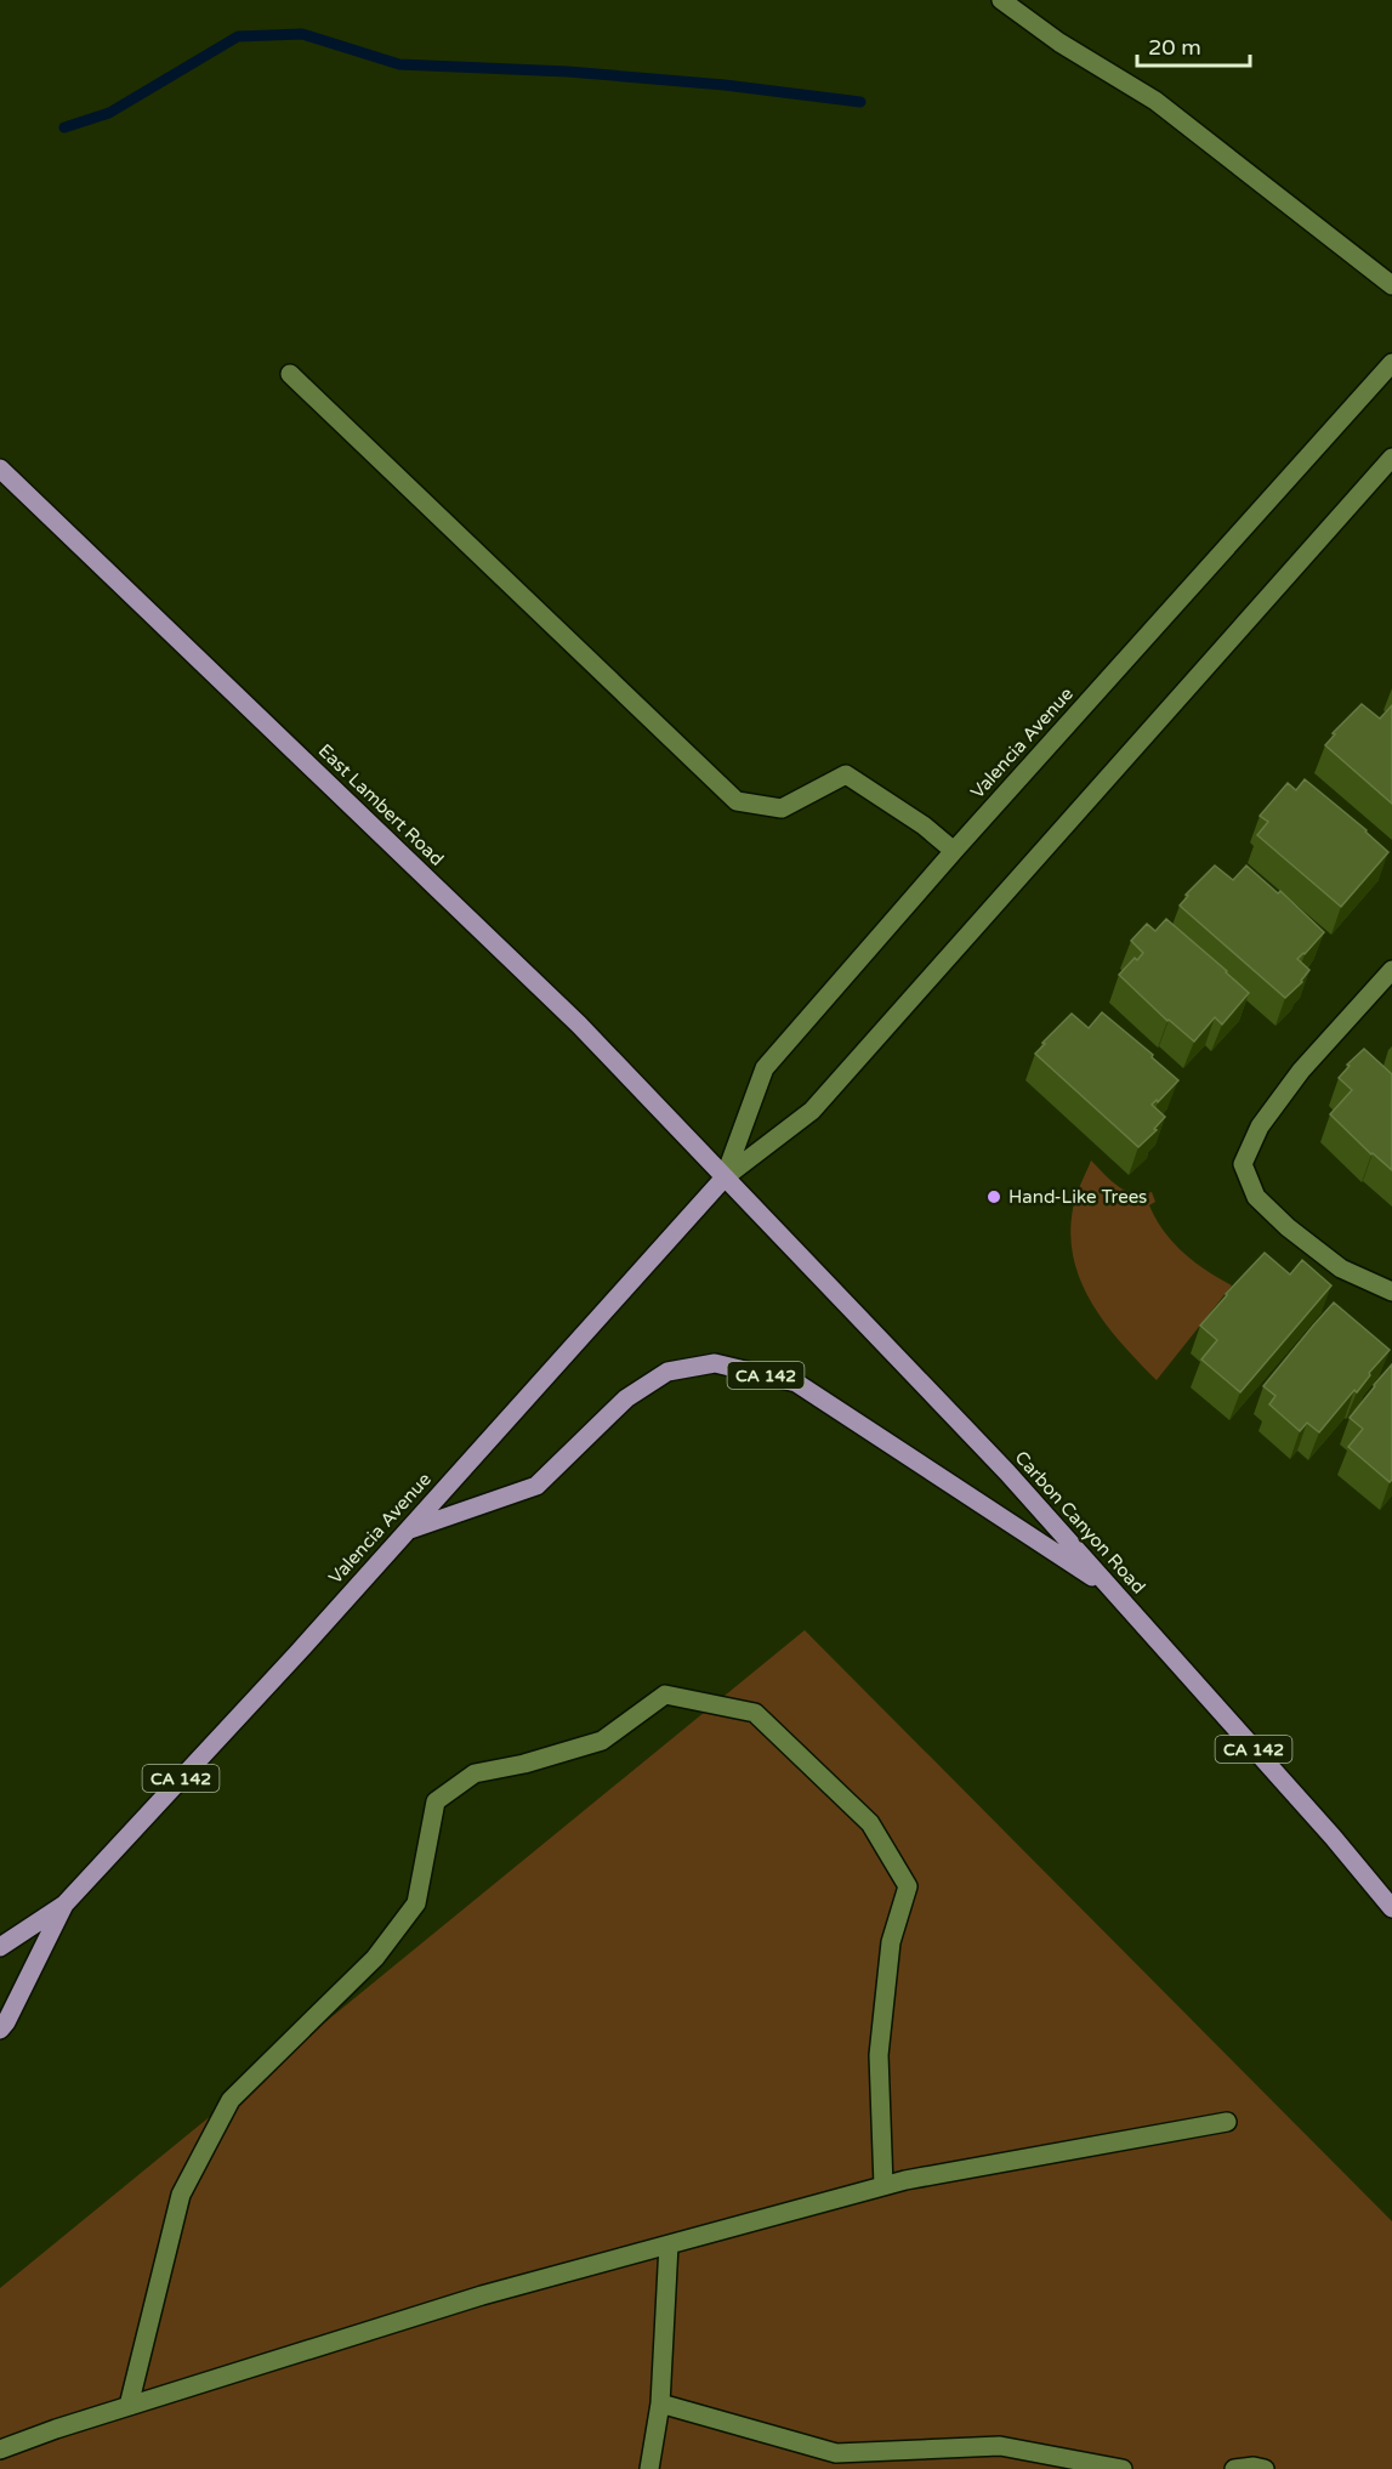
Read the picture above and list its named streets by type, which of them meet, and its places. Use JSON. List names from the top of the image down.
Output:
{
  "streets": {
    "main road": [
      "Valencia Avenue",
      "East Lambert Road",
      "CA 142",
      "Carbon Canyon Road"
    ]
  },
  "crossings": [
    ["Valencia Avenue", "East Lambert Road"],
    ["Valencia Avenue", "CA 142"],
    ["Valencia Avenue", "Carbon Canyon Road"],
    ["East Lambert Road", "Carbon Canyon Road"],
    ["CA 142", "Carbon Canyon Road"]
  ],
  "places": ["Hand-Like Trees"],
  "scale_bar": "20 m"
}
